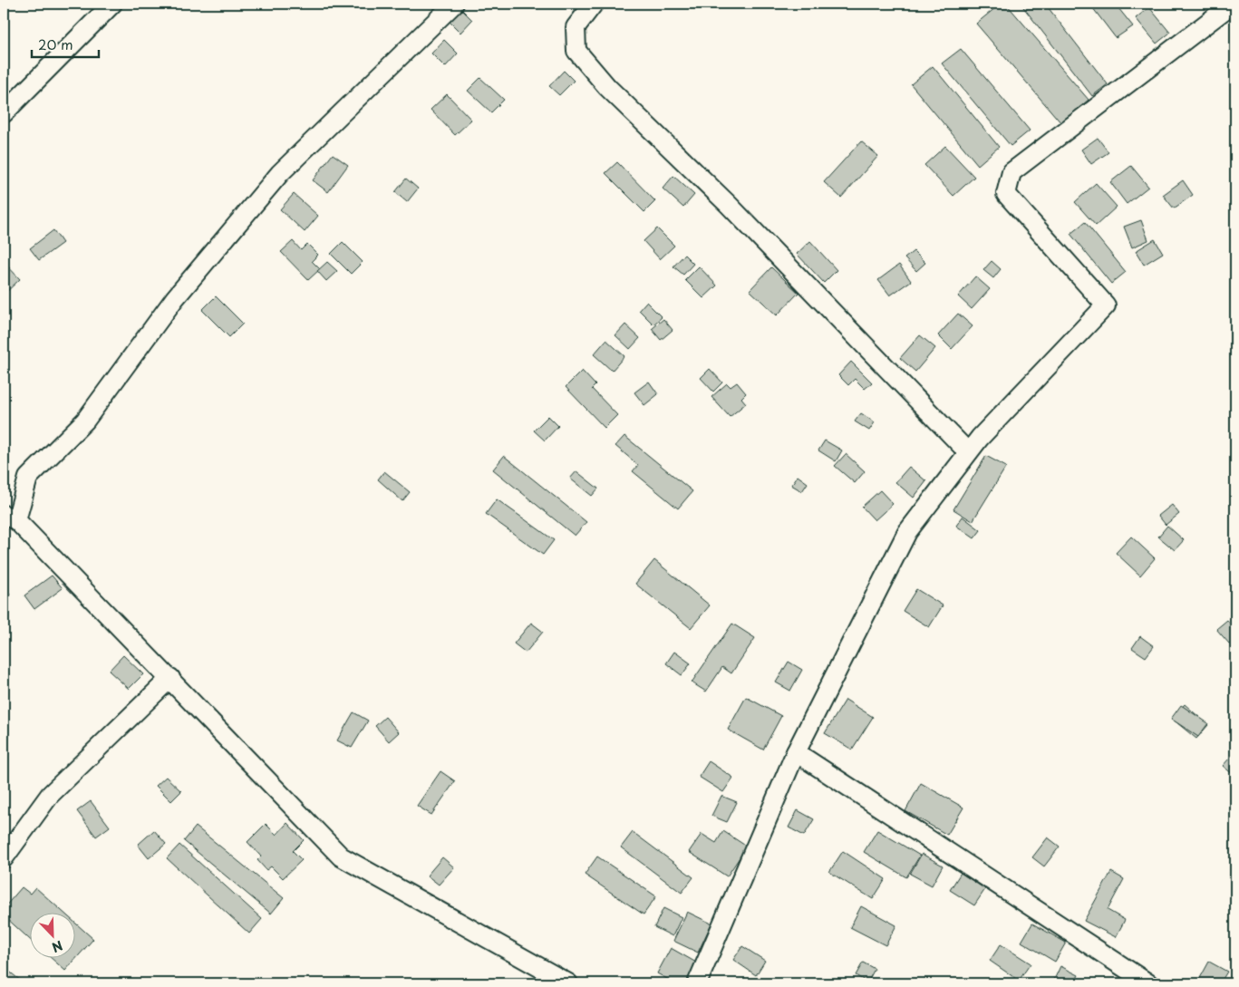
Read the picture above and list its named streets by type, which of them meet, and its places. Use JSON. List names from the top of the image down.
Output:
{
  "scale_bar": "20 m",
  "north": "bottom right"
}
